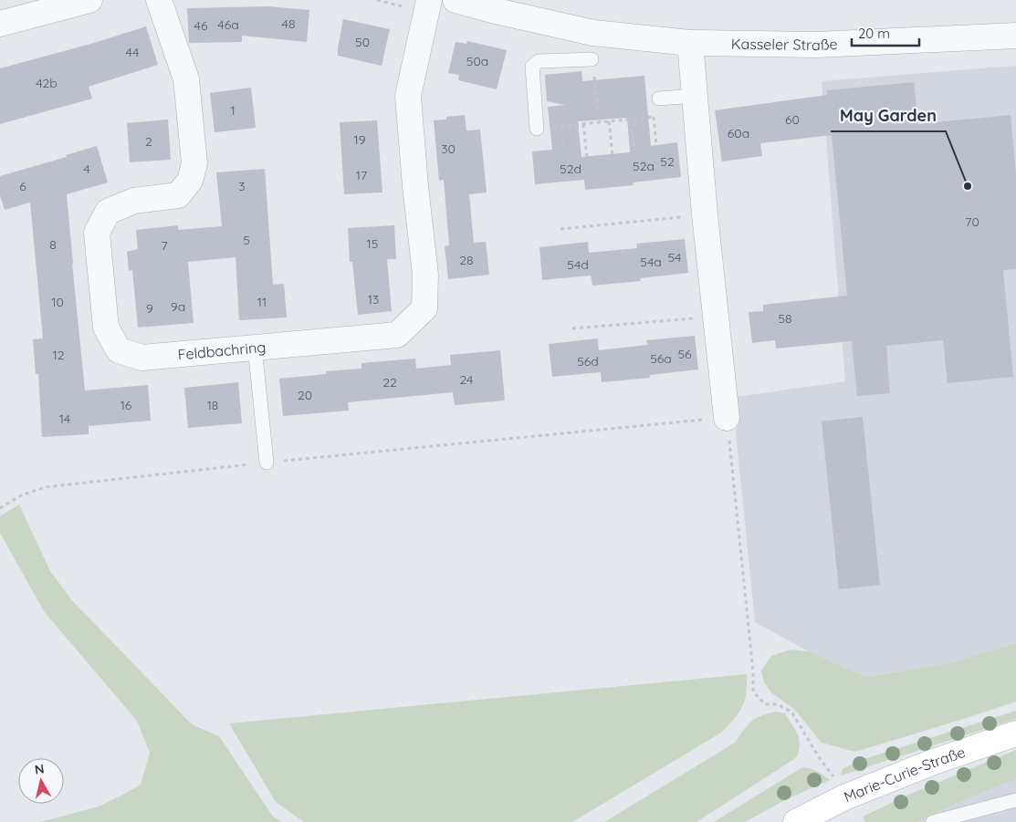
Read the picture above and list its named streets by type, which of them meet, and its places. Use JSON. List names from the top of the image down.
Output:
{
  "streets": {
    "street": ["Kasseler Straße", "Feldbachring", "Marie-Curie-Straße"]
  },
  "places": ["May Garden"],
  "house_numbers": [
    "48",
    "46a",
    "46",
    "50",
    "44",
    "50a",
    "42b",
    "1",
    "60",
    "60a",
    "19",
    "2",
    "30",
    "52",
    "52a",
    "4",
    "52d",
    "17",
    "6",
    "3",
    "70",
    "5",
    "15",
    "8",
    "7",
    "54",
    "28",
    "54a",
    "54d",
    "13",
    "10",
    "11",
    "9a",
    "9",
    "58",
    "56",
    "12",
    "56a",
    "56d",
    "24",
    "22",
    "20",
    "16",
    "18",
    "14"
  ],
  "scale_bar": "20 m",
  "north": "top"
}
